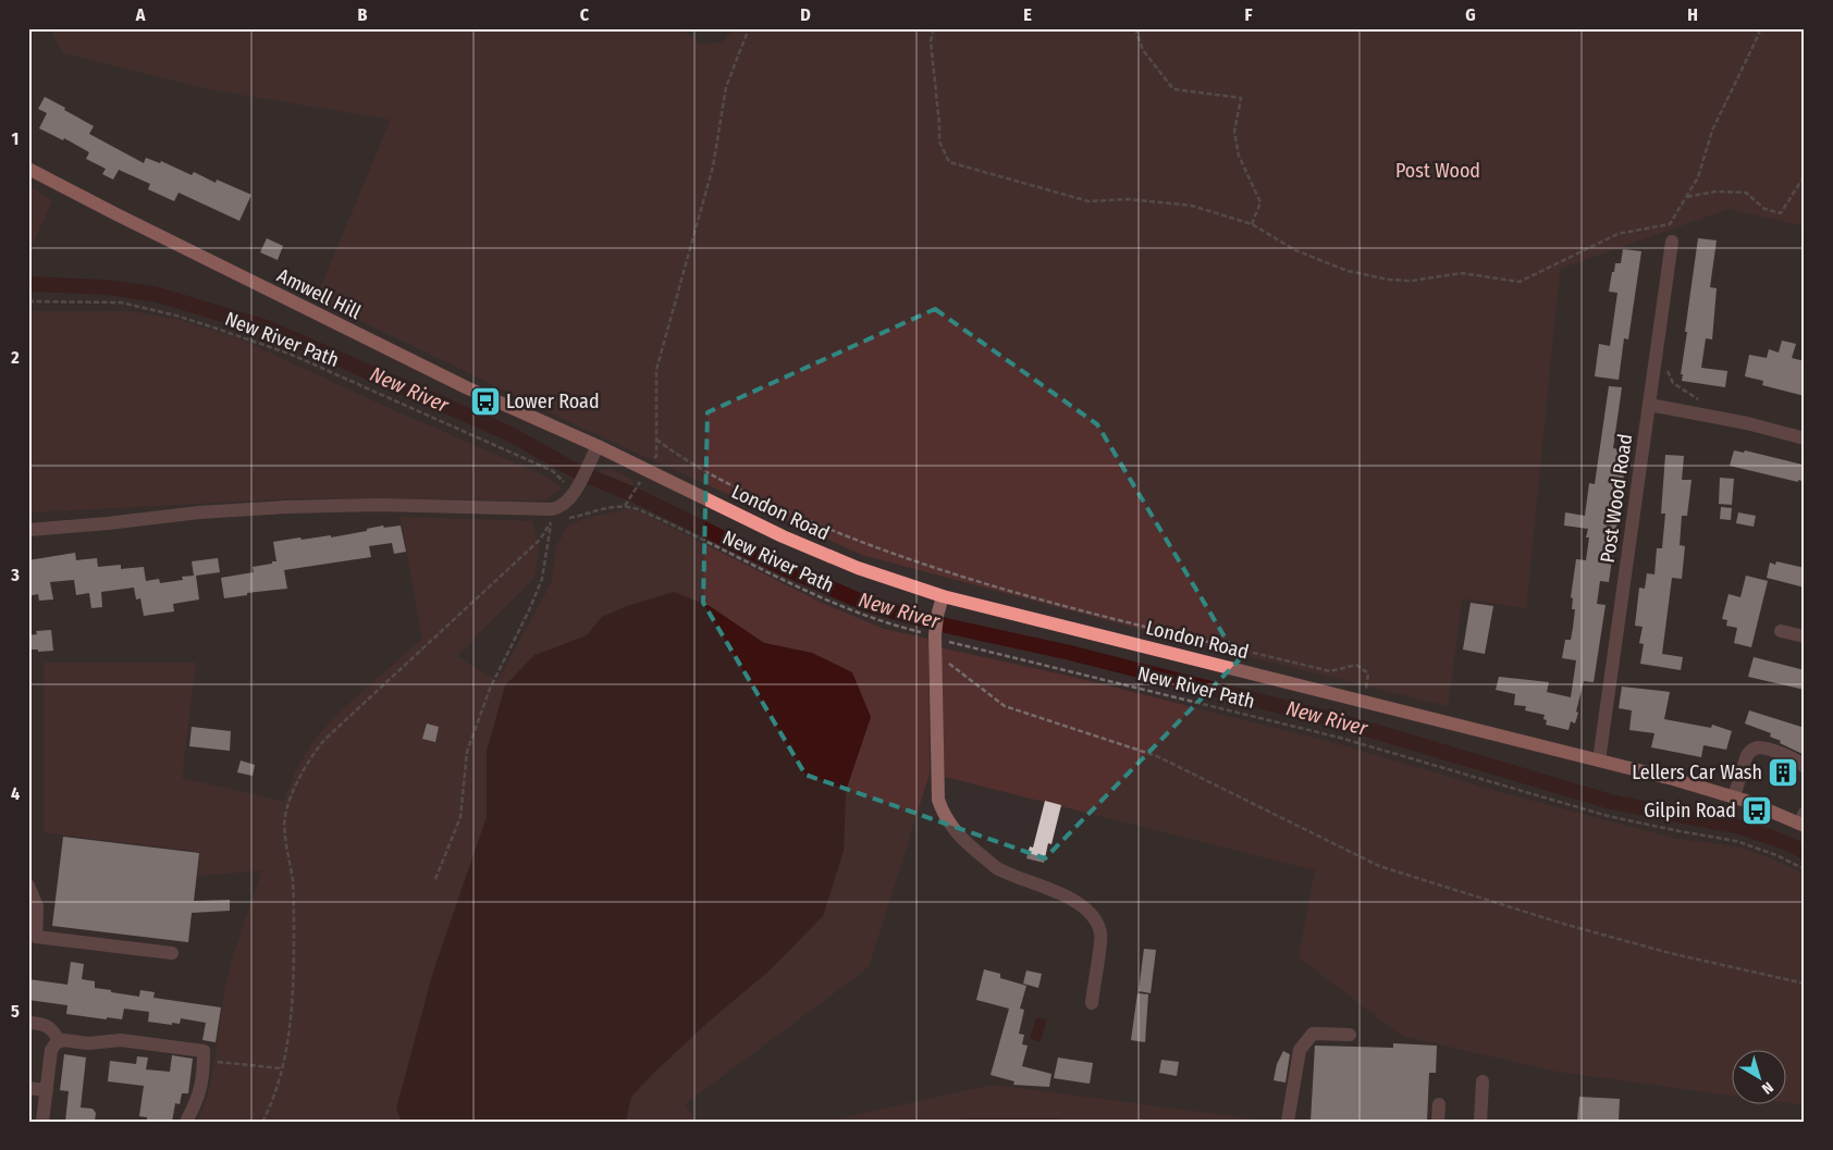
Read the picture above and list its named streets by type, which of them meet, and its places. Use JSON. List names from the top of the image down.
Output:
{
  "streets": {
    "main road": ["Amwell Hill", "London Road"],
    "street": ["Post Wood Road"],
    "path": ["New River Path"]
  },
  "crossings": [
    ["Amwell Hill", "London Road"],
    ["Post Wood Road", "London Road"]
  ],
  "water": ["New River"],
  "parks": ["Post Wood"],
  "places": {
    "bus stop": ["Lower Road", "Gilpin Road"],
    "building": ["Lellers Car Wash"]
  },
  "north": "bottom right",
  "grid": {
    "columns": [
      "A",
      "B",
      "C",
      "D",
      "E",
      "F",
      "G",
      "H"
    ],
    "rows": [
      "1",
      "2",
      "3",
      "4",
      "5"
    ]
  }
}
